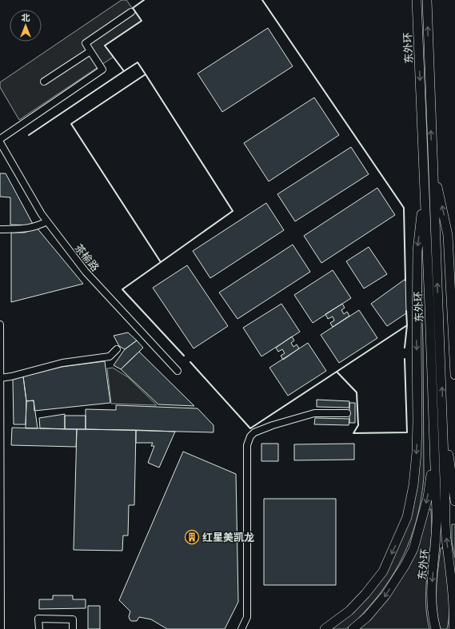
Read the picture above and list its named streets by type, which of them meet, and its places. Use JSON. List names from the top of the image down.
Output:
{
  "streets": {
    "main road": ["东外环"],
    "street": ["茶榆路"]
  },
  "places": {
    "building": ["红星美凯龙"]
  },
  "north": "top"
}
